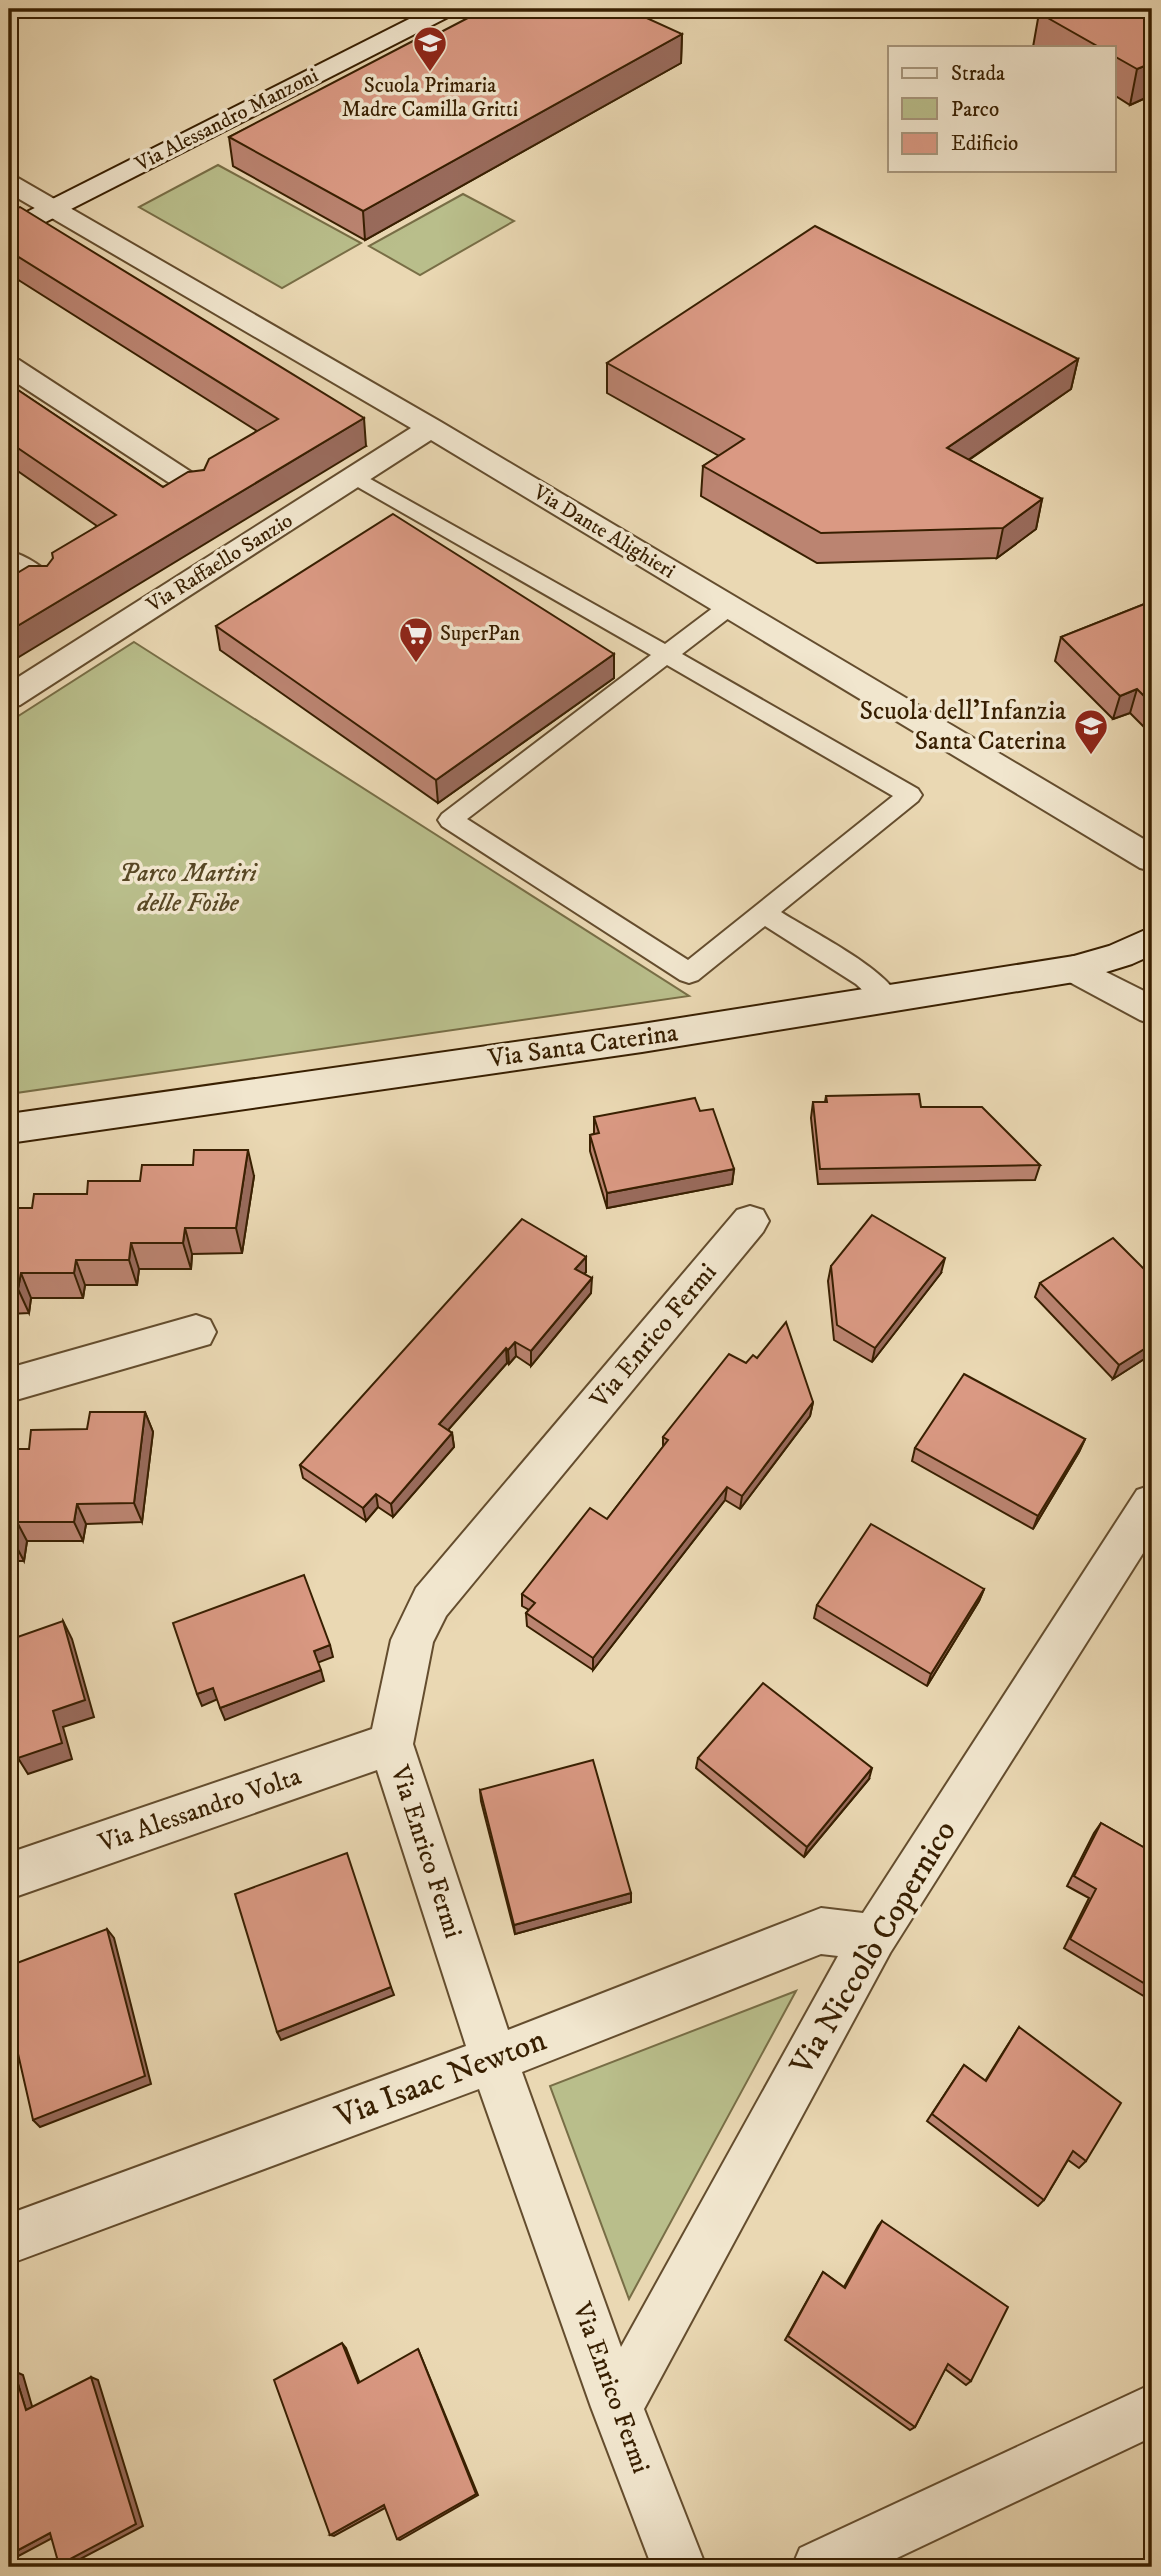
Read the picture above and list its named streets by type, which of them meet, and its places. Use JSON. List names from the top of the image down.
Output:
{
  "streets": {
    "street": [
      "Via Alessandro Manzoni",
      "Via Dante Alighieri",
      "Via Raffaello Sanzio",
      "Via Santa Caterina",
      "Via Enrico Fermi",
      "Via Alessandro Volta",
      "Via Niccolò Copernico",
      "Via Isaac Newton"
    ]
  },
  "crossings": [
    ["Via Alessandro Manzoni", "Via Dante Alighieri"],
    ["Via Dante Alighieri", "Via Raffaello Sanzio"],
    ["Via Enrico Fermi", "Via Alessandro Volta"],
    ["Via Enrico Fermi", "Via Niccolò Copernico"],
    ["Via Enrico Fermi", "Via Isaac Newton"],
    ["Via Niccolò Copernico", "Via Isaac Newton"]
  ],
  "parks": ["Parco Martiri delle Foibe"],
  "places": {
    "school or university": ["Scuola Primaria Madre Camilla Gritti", "Scuola dell'Infanzia Santa Caterina"],
    "supermarket": ["SuperPan"]
  },
  "legend": ["Strada", "Parco", "Edificio"]
}
